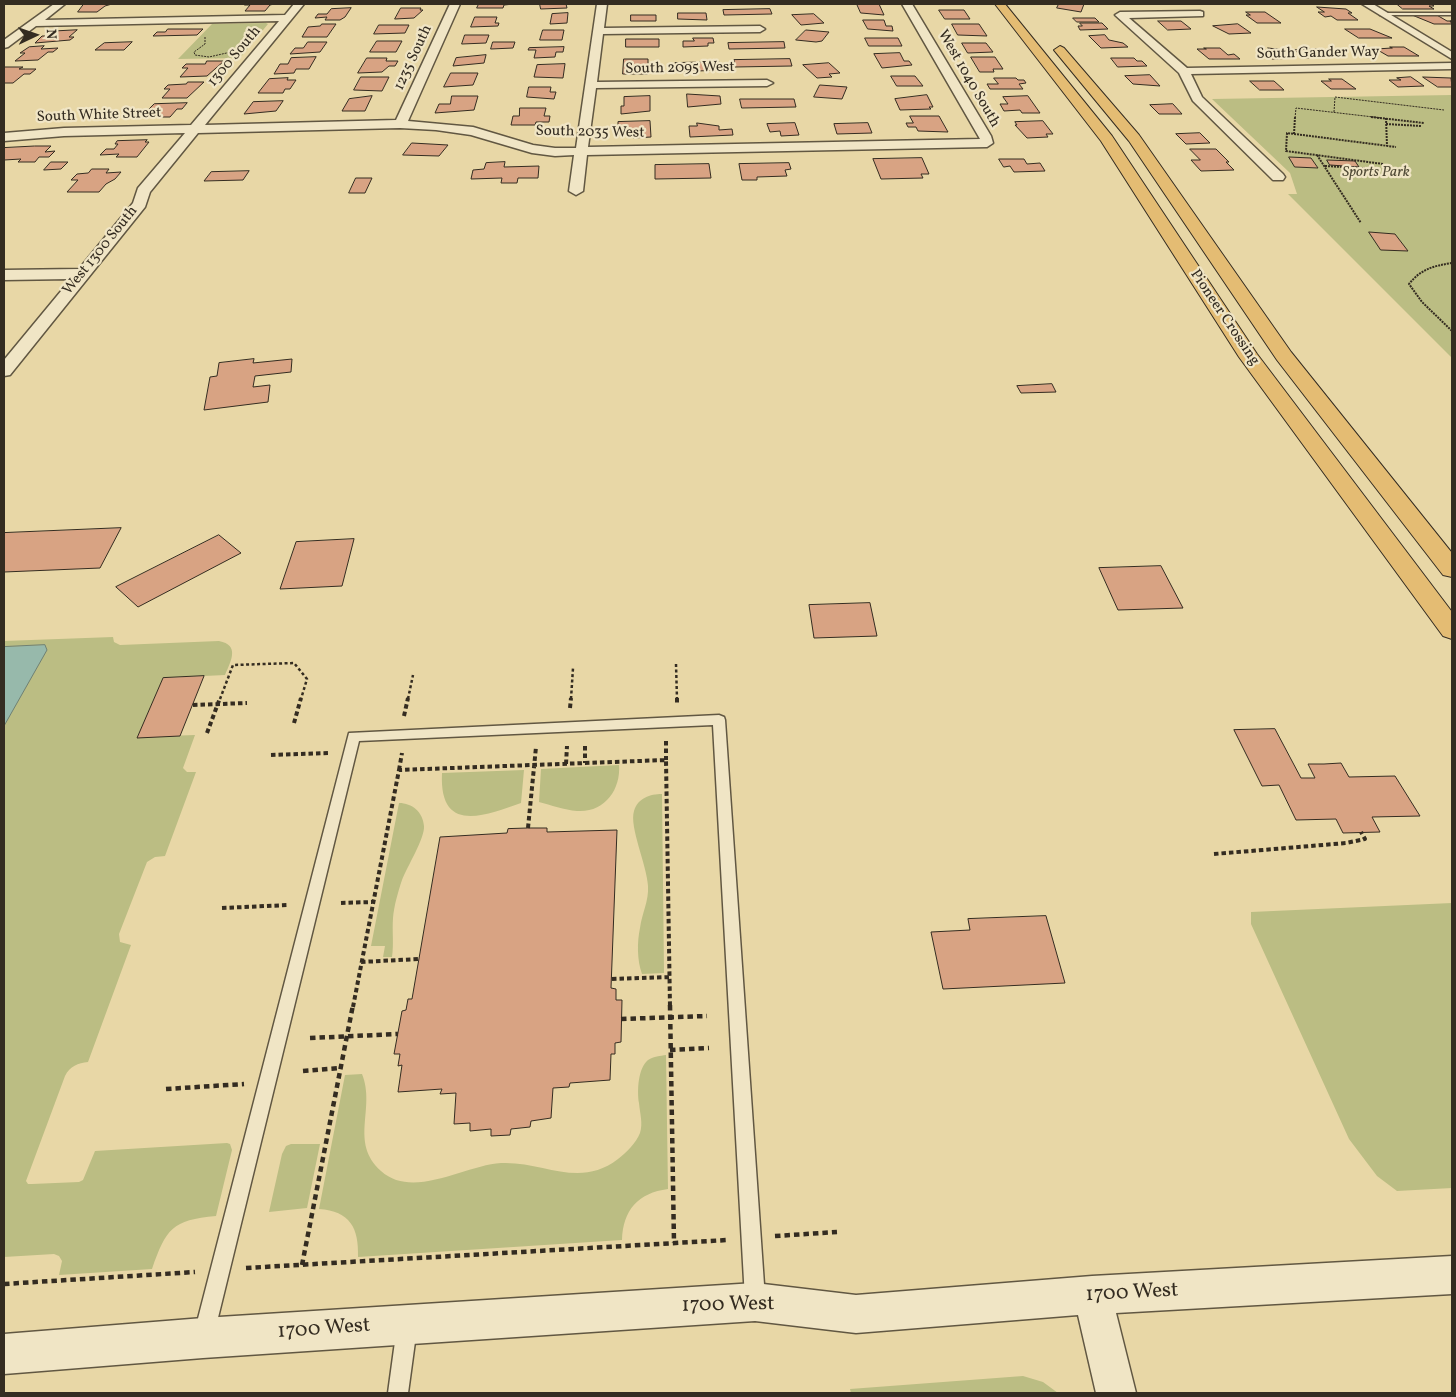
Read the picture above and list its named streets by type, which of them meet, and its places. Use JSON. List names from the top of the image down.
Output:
{
  "streets": {
    "highway": ["Pioneer Crossing"],
    "street": [
      "South Gander Way",
      "1300 South",
      "1235 South",
      "South 2095 West",
      "West 1040 South",
      "South White Street",
      "South 2035 West",
      "West 1300 South",
      "1700 West"
    ]
  },
  "crossings": [
    ["1300 South", "South White Street"],
    ["1300 South", "South 2035 West"],
    ["1300 South", "West 1300 South"],
    ["1235 South", "South 2035 West"],
    ["West 1040 South", "South 2035 West"],
    ["South White Street", "South 2035 West"],
    ["South White Street", "West 1300 South"],
    ["South 2035 West", "West 1300 South"]
  ],
  "parks": ["Sports Park"],
  "north": "right"
}
